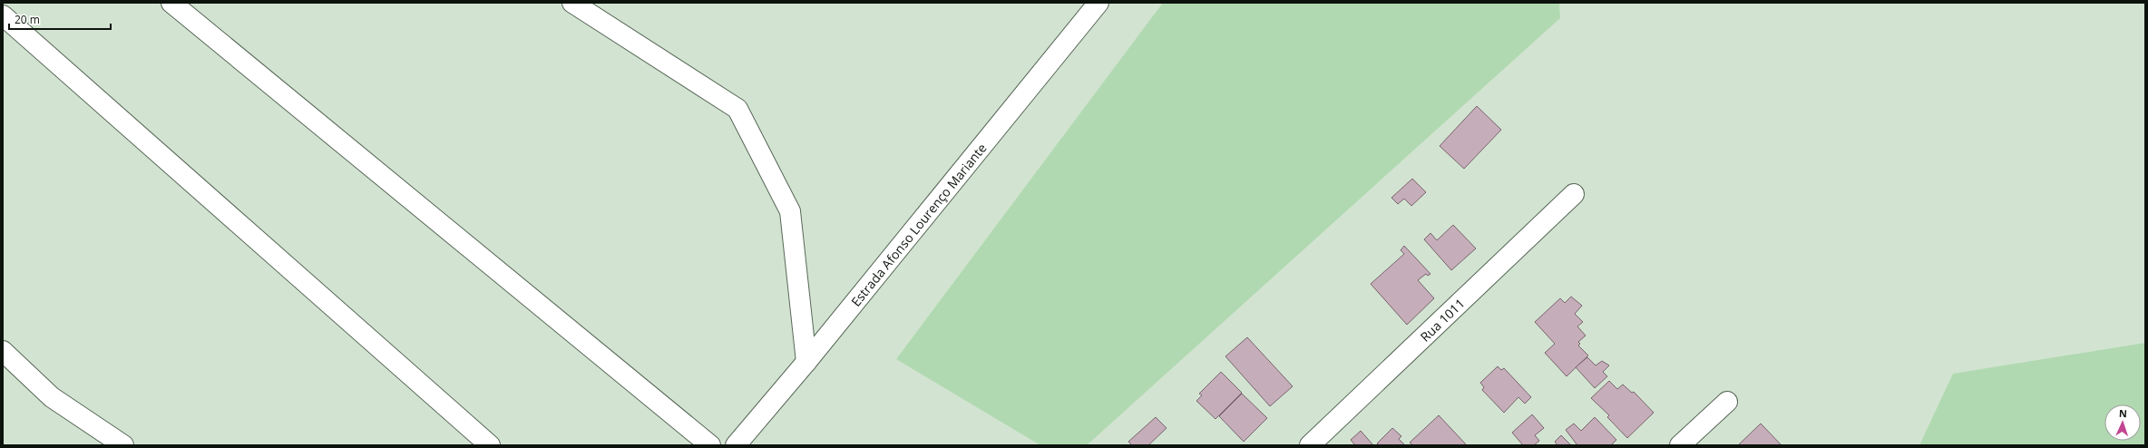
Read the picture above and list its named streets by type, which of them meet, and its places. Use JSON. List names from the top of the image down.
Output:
{
  "streets": {
    "street": ["Estrada Afonso Lourenço Mariante", "Rua 1011"]
  },
  "scale_bar": "20 m",
  "north": "top"
}
